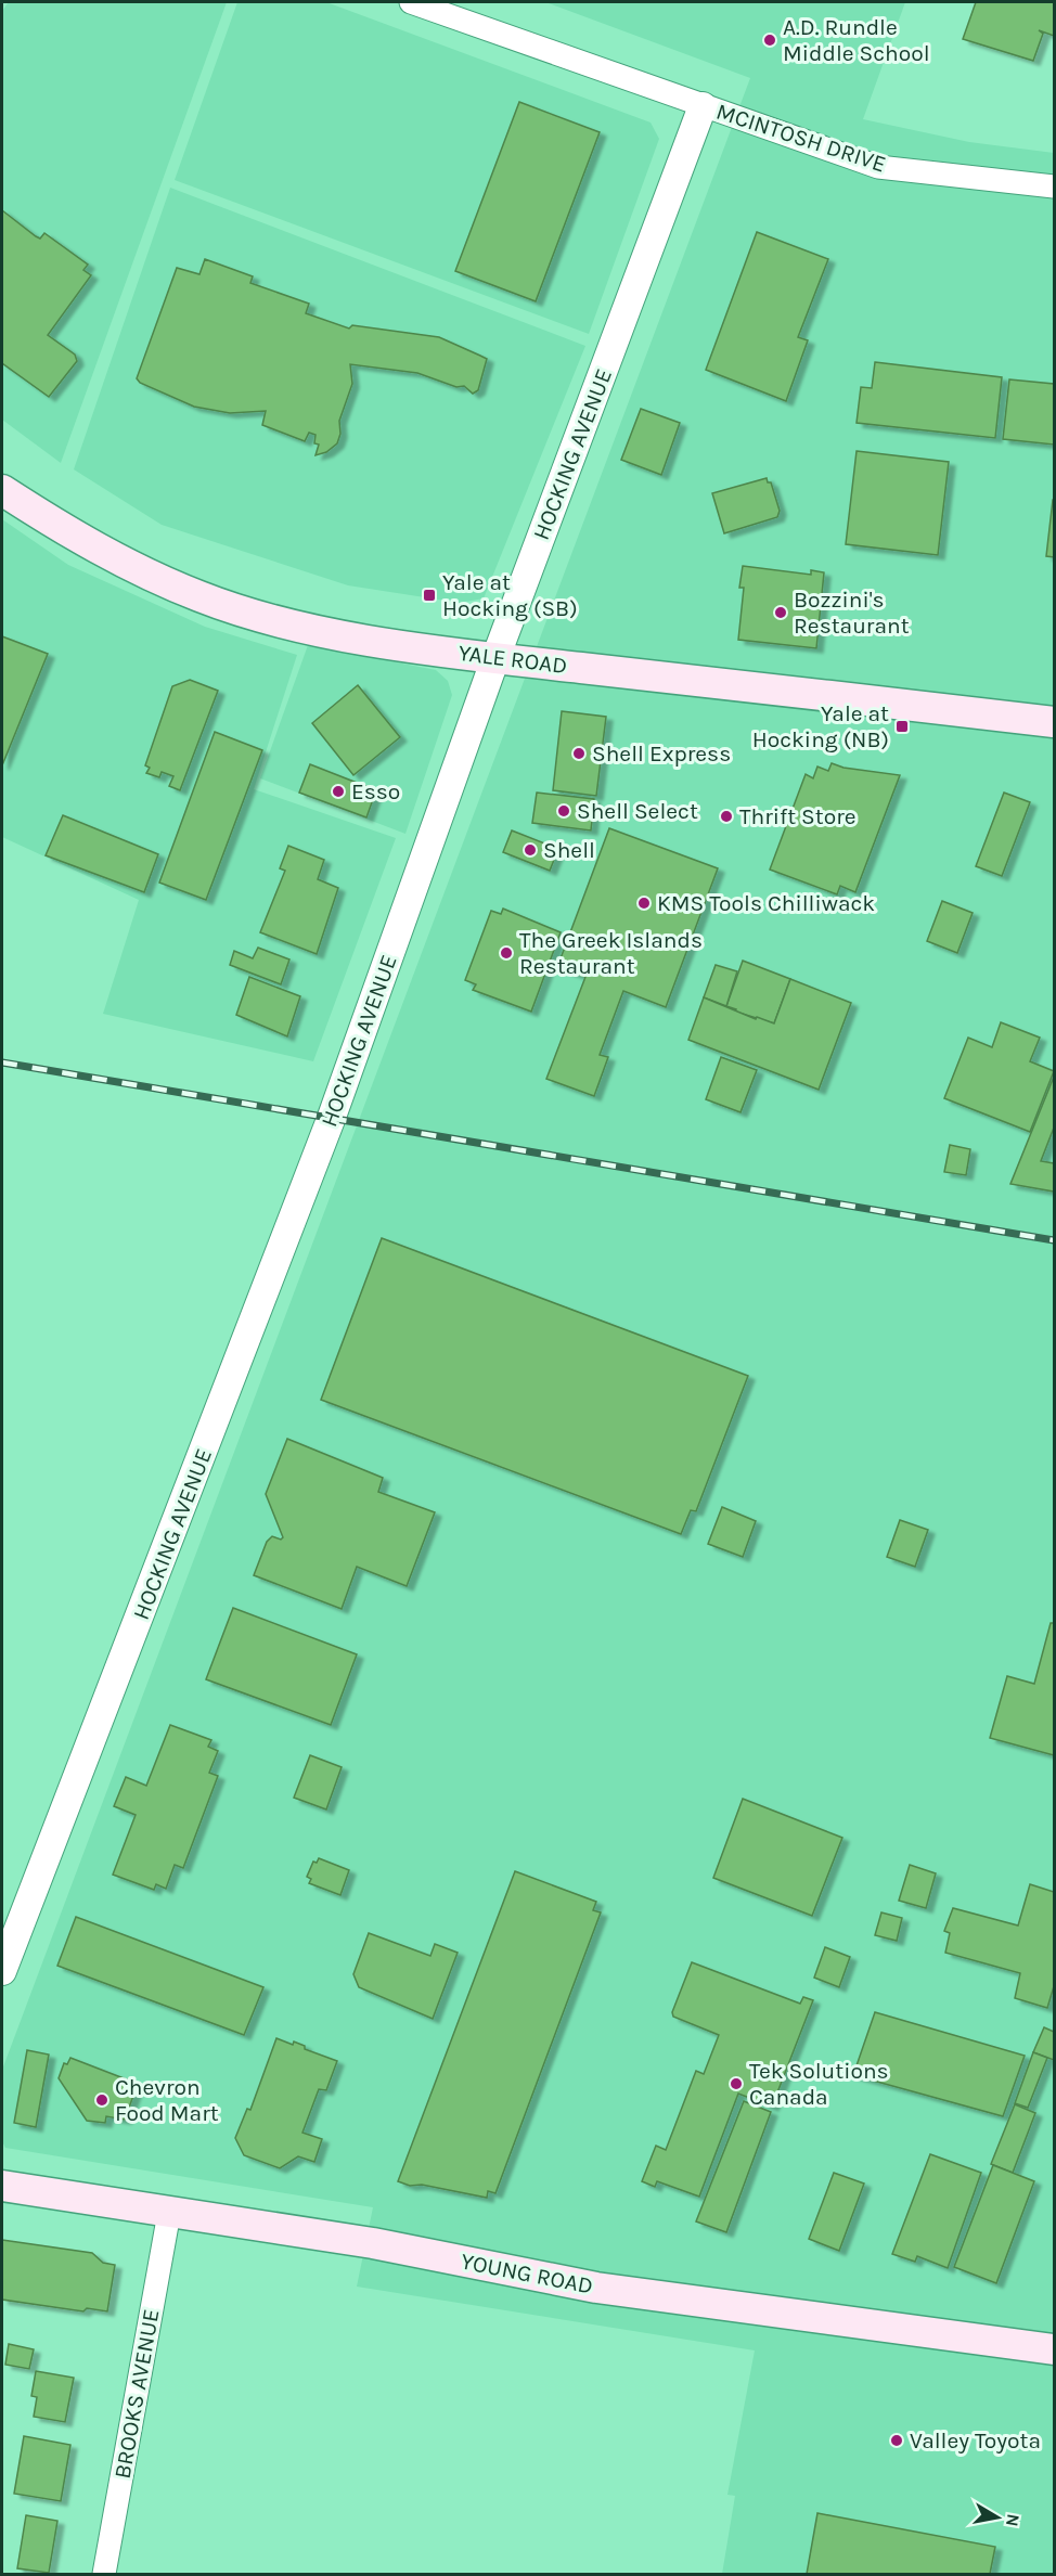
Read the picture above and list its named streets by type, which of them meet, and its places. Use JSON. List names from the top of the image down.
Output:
{
  "streets": {
    "main road": ["YALE ROAD", "YOUNG ROAD"],
    "street": ["MCINTOSH DRIVE", "HOCKING AVENUE", "BROOKS AVENUE"]
  },
  "crossings": [
    ["MCINTOSH DRIVE", "HOCKING AVENUE"],
    ["HOCKING AVENUE", "YALE ROAD"],
    ["YOUNG ROAD", "BROOKS AVENUE"]
  ],
  "places": {
    "other": [
      "A.D. Rundle Middle School",
      "Bozzini's Restaurant",
      "Shell Express",
      "Esso",
      "Shell Select",
      "Thrift Store",
      "Shell",
      "KMS Tools Chilliwack",
      "The Greek Islands Restaurant",
      "Tek Solutions Canada",
      "Chevron Food Mart",
      "Valley Toyota"
    ],
    "transit": ["Yale at Hocking (SB)", "Yale at Hocking (NB)"]
  },
  "north": "right"
}
